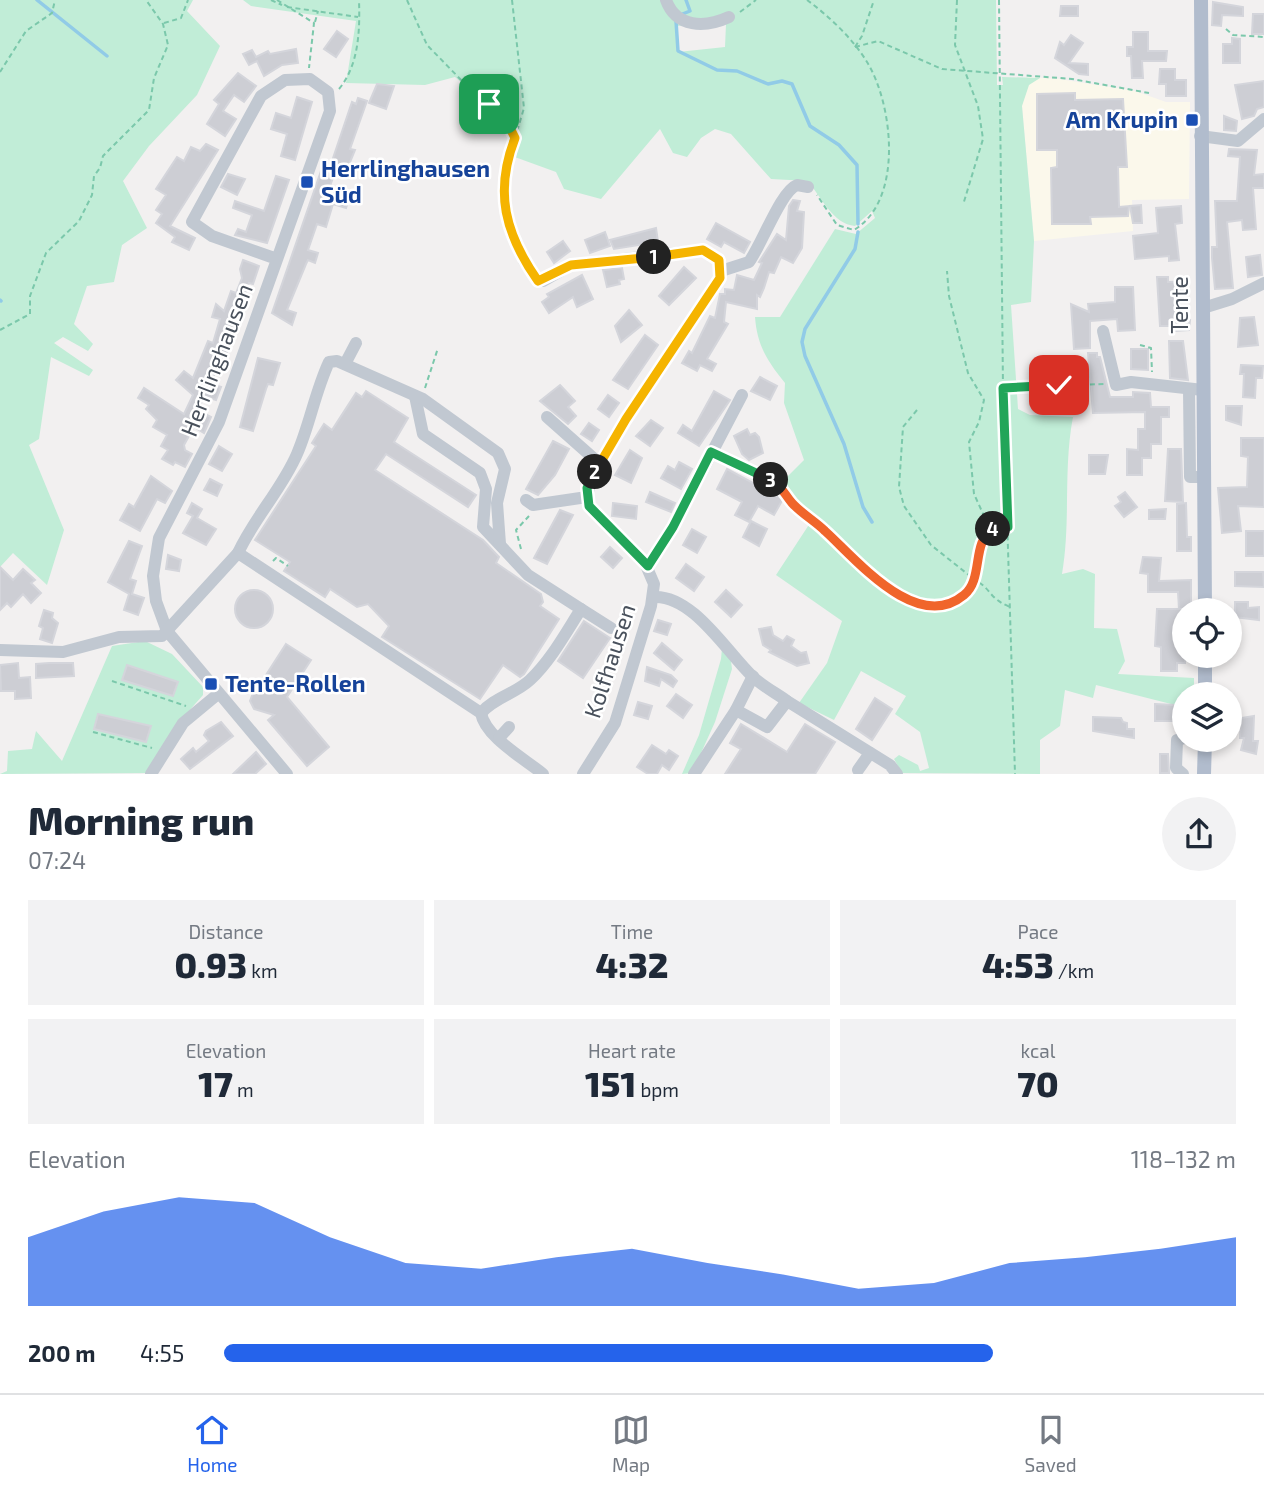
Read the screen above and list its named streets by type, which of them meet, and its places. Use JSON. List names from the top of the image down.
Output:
{
  "streets": {
    "main road": ["Tente"],
    "street": ["Herrlinghausen", "Kolfhausen"]
  },
  "places": {
    "transit": ["Am Krupin", "Herrlinghausen Süd", "Tente-Rollen"]
  },
  "page": {
    "pins": [
      "1",
      "2",
      "3",
      "4"
    ],
    "heading": ["Morning run", "07:24"],
    "stats": [
      ["Distance", "0.93 km"],
      ["Time", "4:32"],
      ["Pace", "4:53 /km"],
      ["Elevation", "17 m"],
      ["Heart rate", "151 bpm"],
      ["kcal", "70"]
    ],
    "chart": ["Elevation", "118–132 m"],
    "list": [
      {
        "name": "200 m",
        "note": "4:55"
      }
    ],
    "tabs": ["Home", "Map", "Saved"]
  }
}
